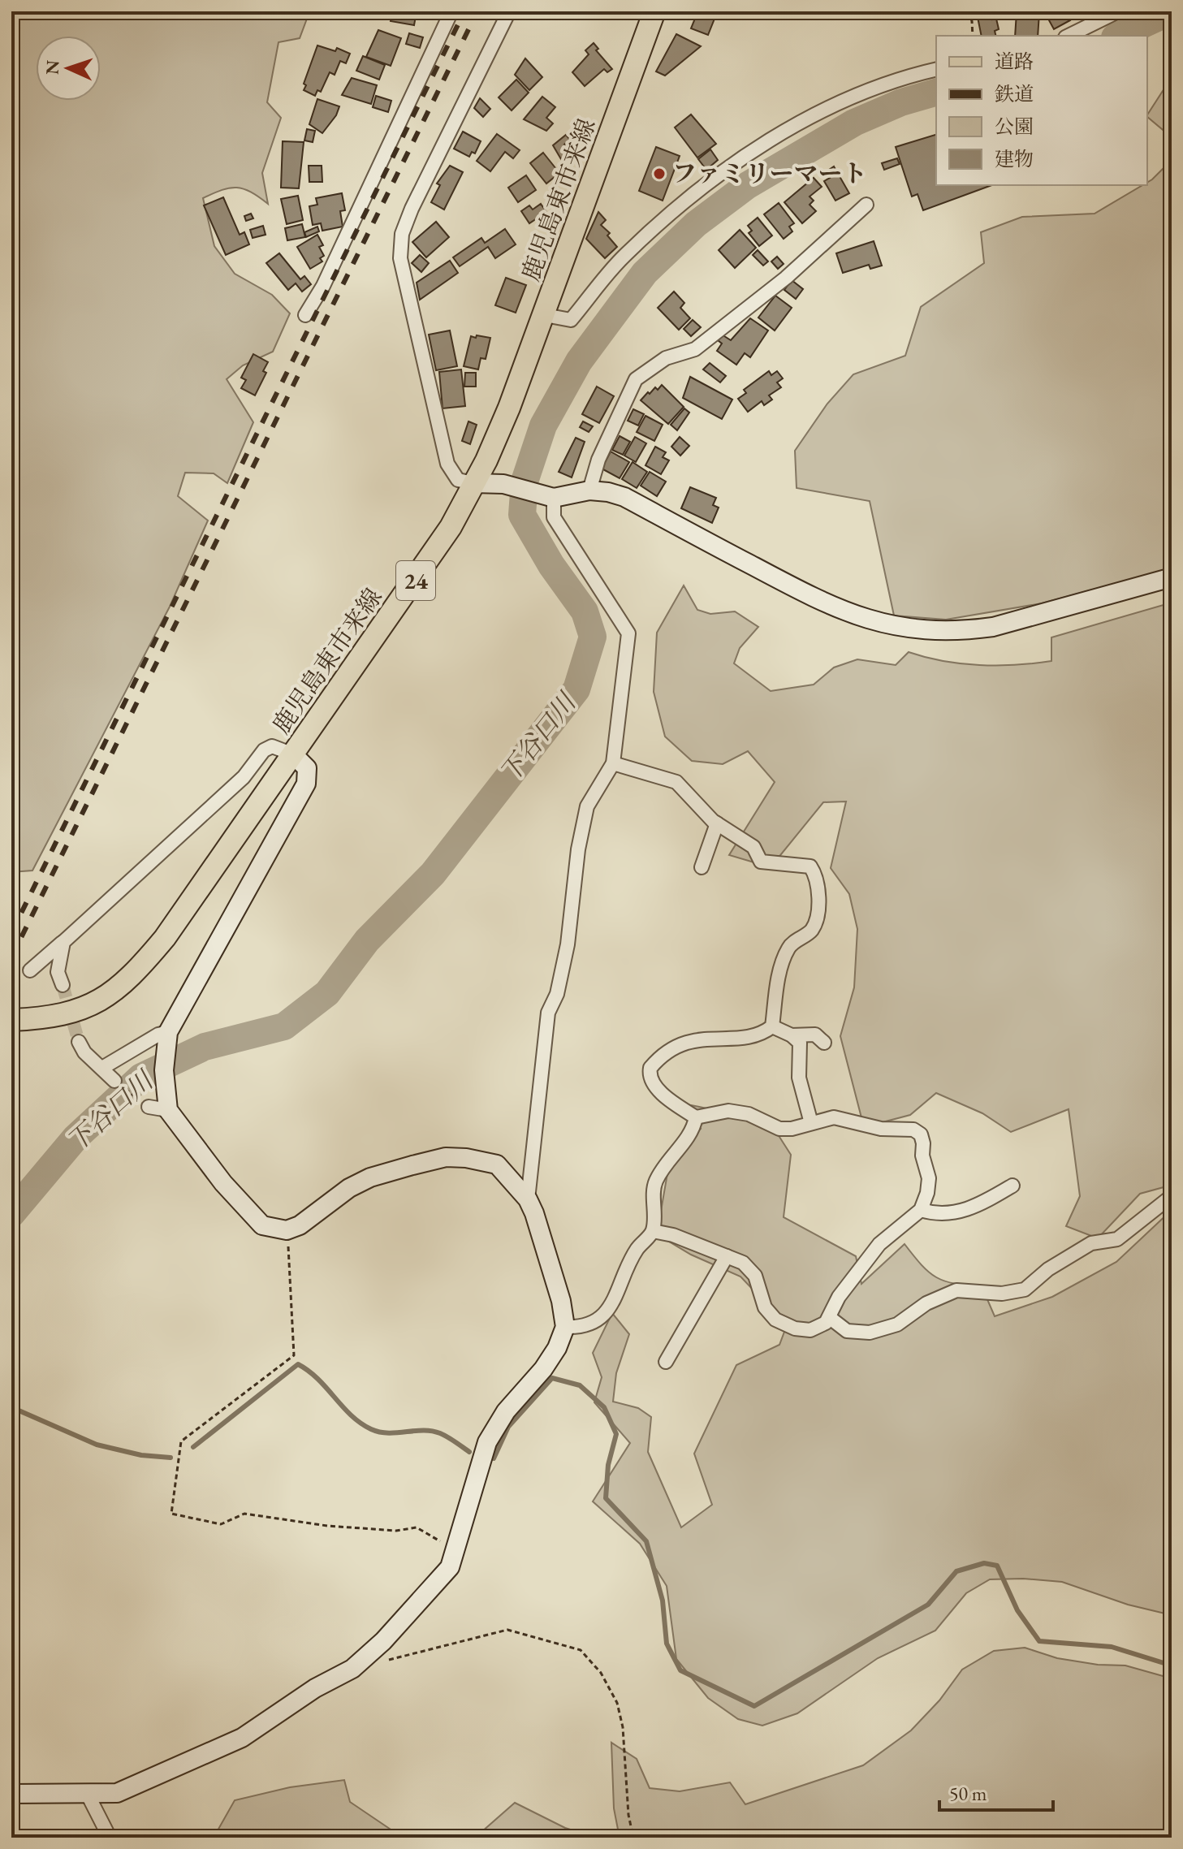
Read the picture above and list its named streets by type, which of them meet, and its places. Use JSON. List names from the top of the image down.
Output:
{
  "streets": {
    "main road": ["鹿児島東市来線", "24"]
  },
  "water": ["下谷口川"],
  "places": ["ファミリーマート"],
  "legend": [
    "道路",
    "鉄道",
    "公園",
    "建物"
  ],
  "scale_bar": "50 m",
  "north": "left"
}
